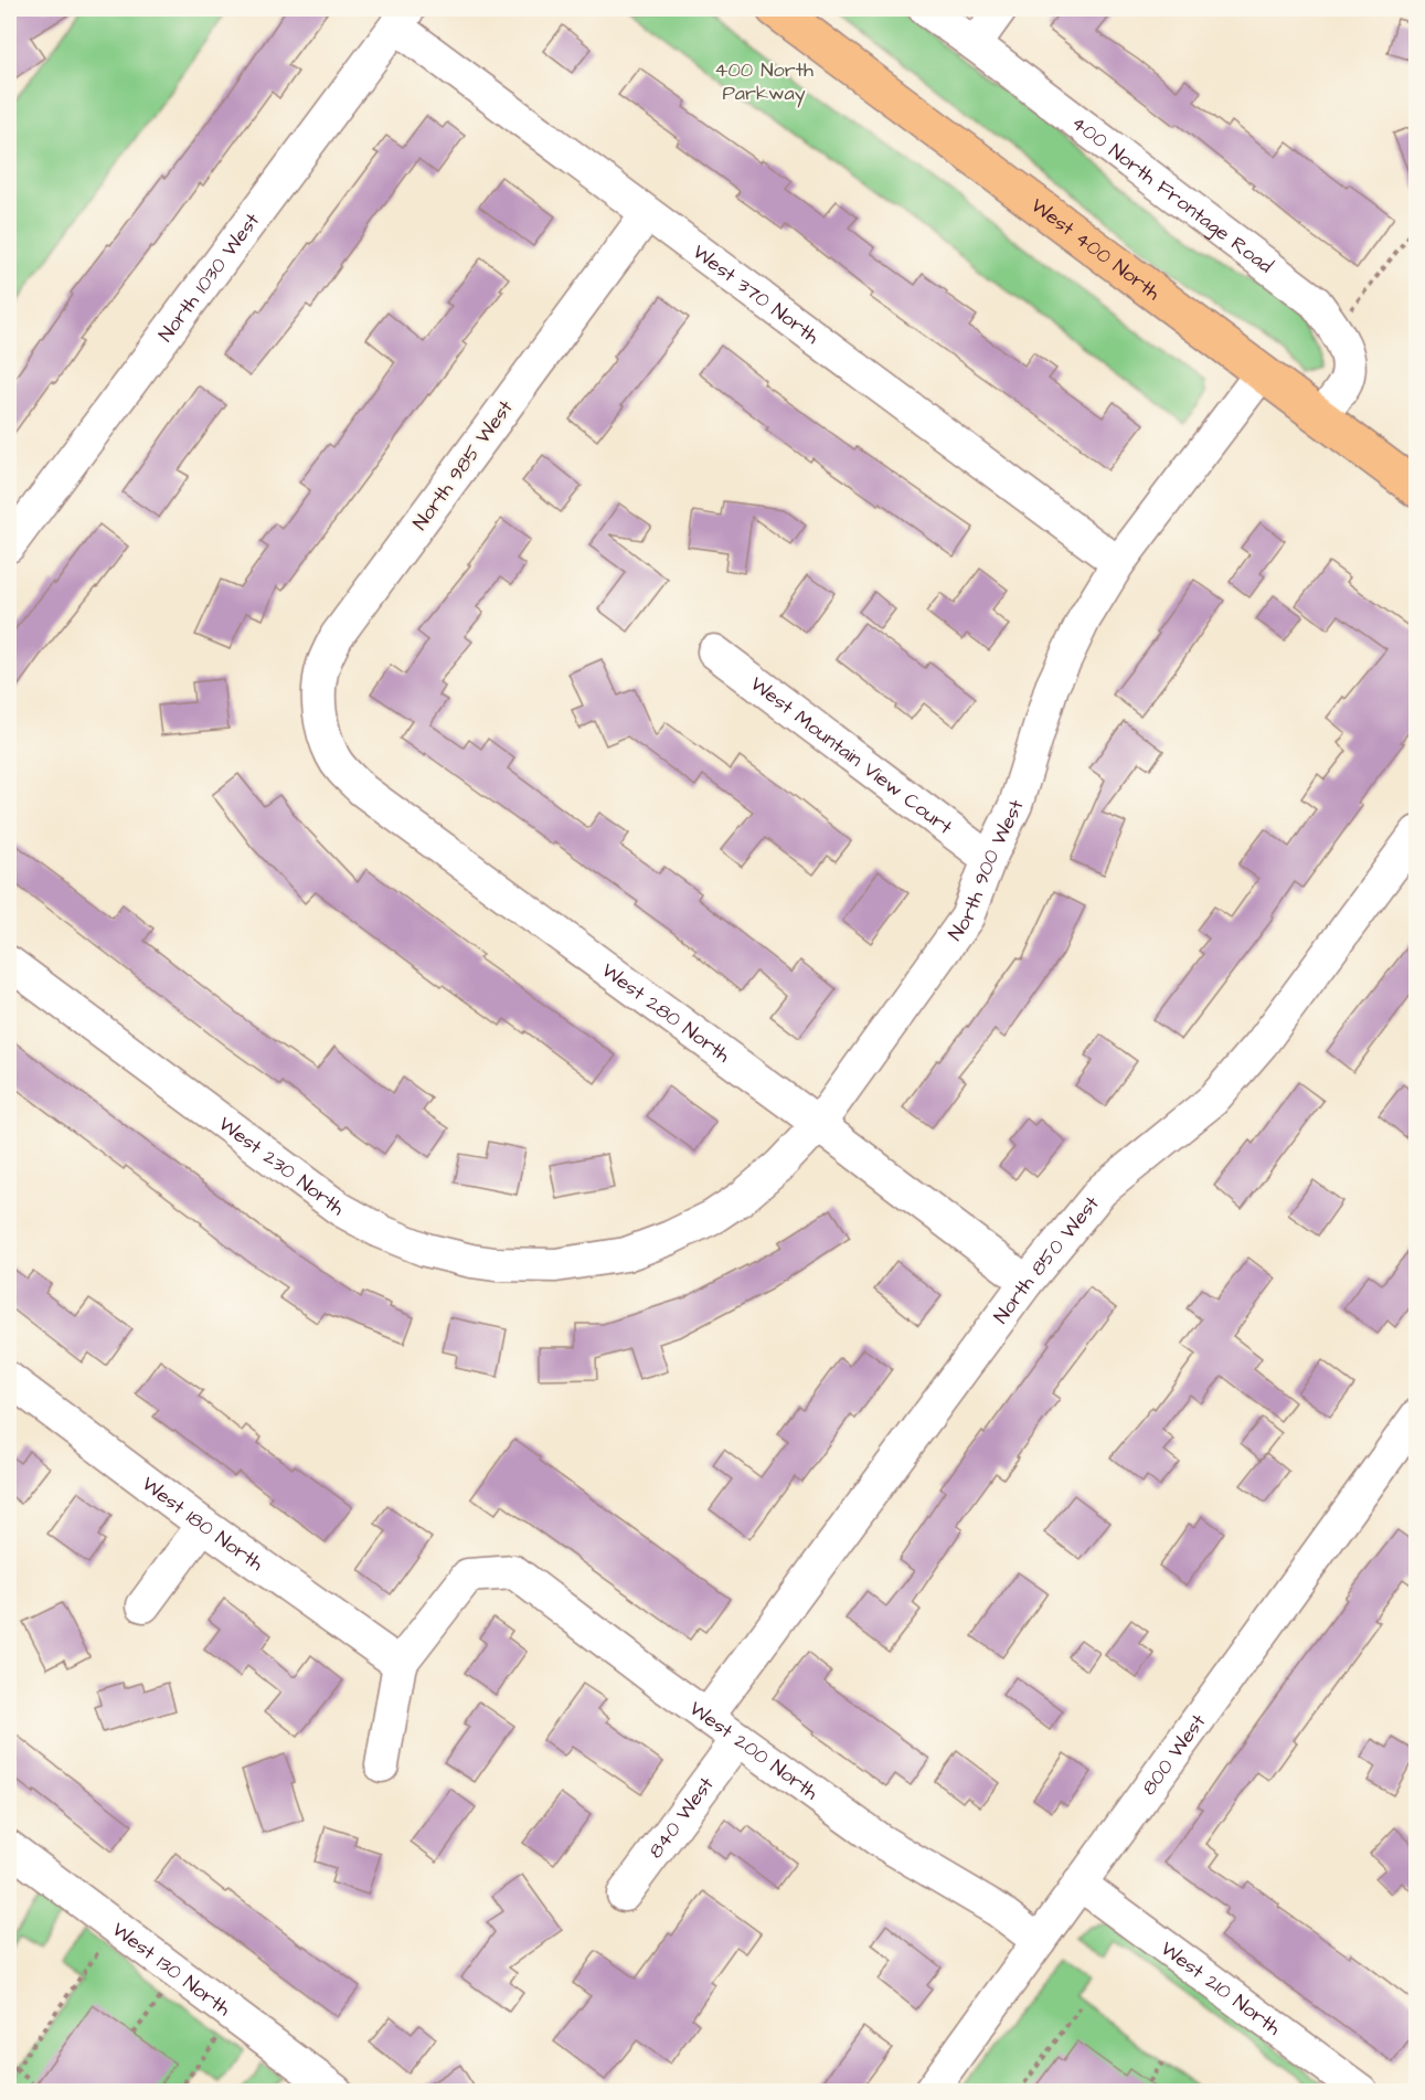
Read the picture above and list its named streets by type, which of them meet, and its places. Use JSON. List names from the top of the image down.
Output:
{
  "streets": {
    "main road": ["West 400 North"],
    "street": [
      "400 North Frontage Road",
      "North 1030 West",
      "West 370 North",
      "North 985 West",
      "West Mountain View Court",
      "North 900 West",
      "West 280 North",
      "West 230 North",
      "North 850 West",
      "West 180 North",
      "West 200 North",
      "800 West",
      "840 West",
      "West 130 North",
      "West 210 North"
    ]
  },
  "crossings": [
    ["400 North Frontage Road", "West 400 North"],
    ["West 400 North", "North 900 West"],
    ["North 1030 West", "West 370 North"],
    ["West 370 North", "North 985 West"],
    ["West 370 North", "North 900 West"],
    ["North 985 West", "West 280 North"],
    ["West Mountain View Court", "North 900 West"],
    ["North 900 West", "West 280 North"],
    ["North 900 West", "West 230 North"],
    ["West 280 North", "North 850 West"],
    ["North 850 West", "West 200 North"],
    ["West 180 North", "West 200 North"],
    ["West 200 North", "800 West"],
    ["West 200 North", "840 West"],
    ["800 West", "West 210 North"]
  ],
  "parks": ["400 North Parkway"]
}
